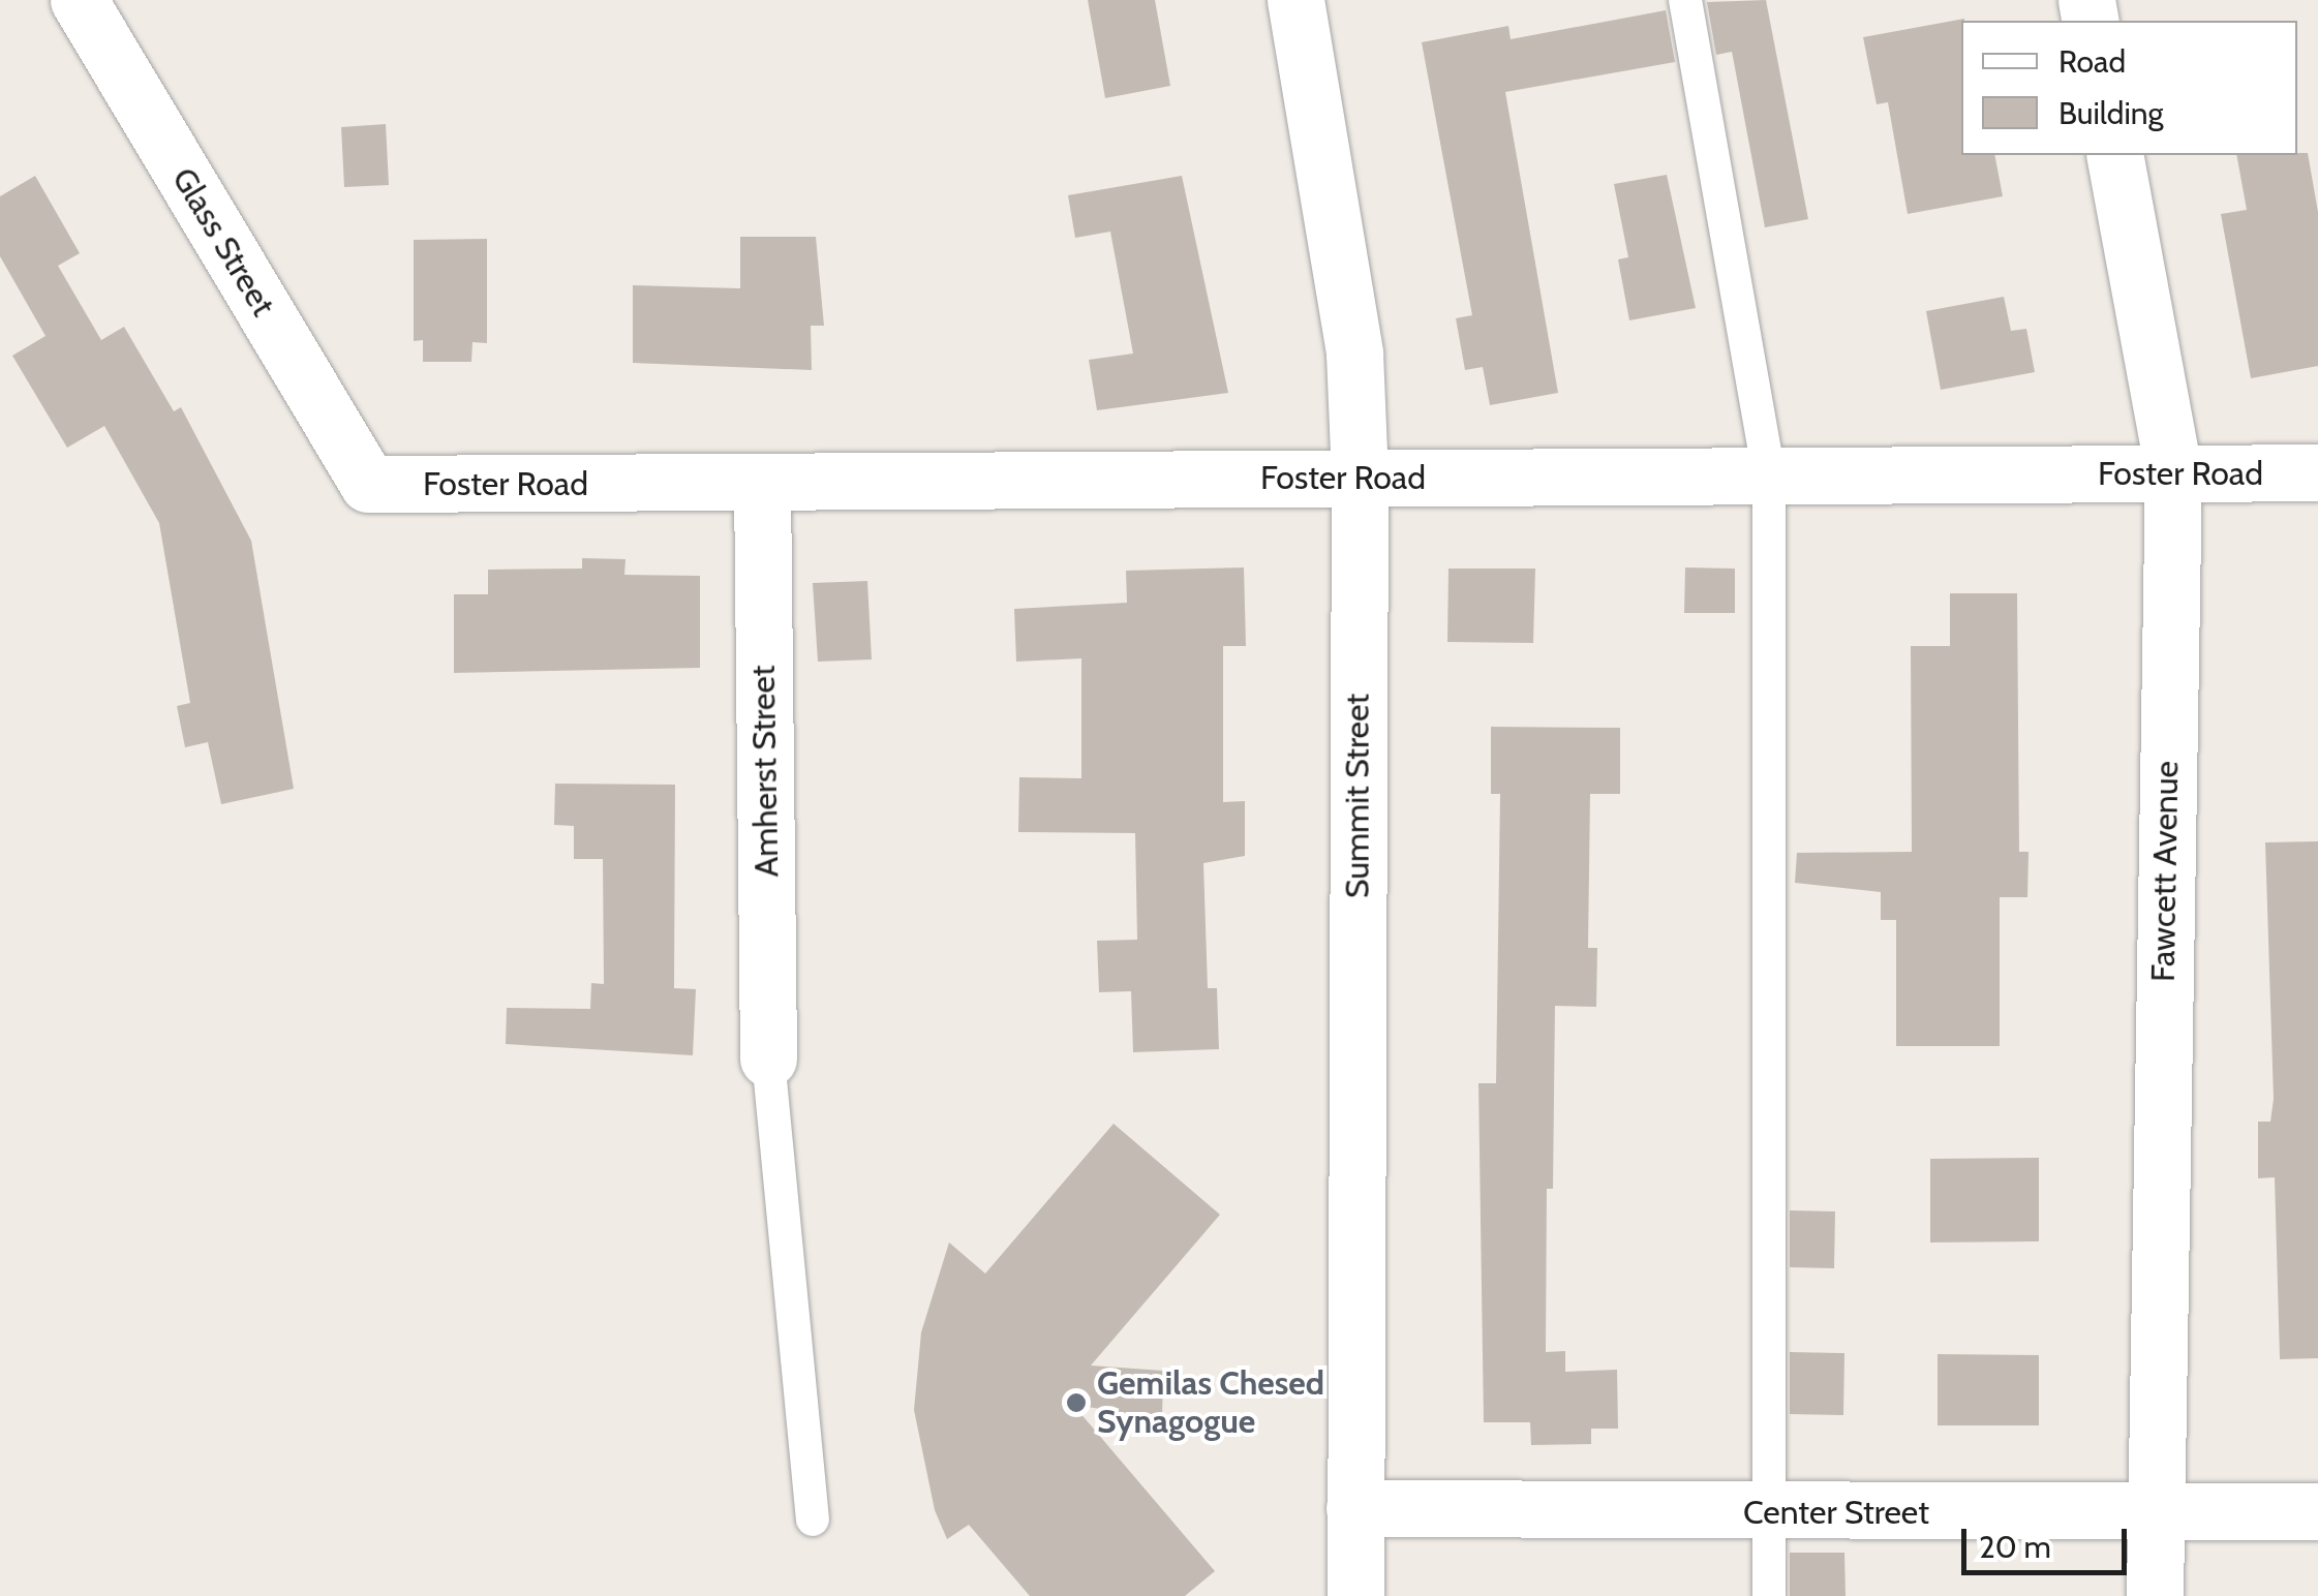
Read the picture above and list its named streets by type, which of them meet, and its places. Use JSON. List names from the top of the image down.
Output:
{
  "streets": {
    "street": [
      "Glass Street",
      "Foster Road",
      "Amherst Street",
      "Summit Street",
      "Fawcett Avenue",
      "Center Street"
    ]
  },
  "crossings": [
    ["Glass Street", "Foster Road"],
    ["Foster Road", "Amherst Street"],
    ["Foster Road", "Summit Street"],
    ["Foster Road", "Fawcett Avenue"],
    ["Summit Street", "Center Street"],
    ["Fawcett Avenue", "Center Street"]
  ],
  "places": ["Gemilas Chesed Synagogue"],
  "legend": ["Road", "Building"],
  "scale_bar": "20 m"
}
